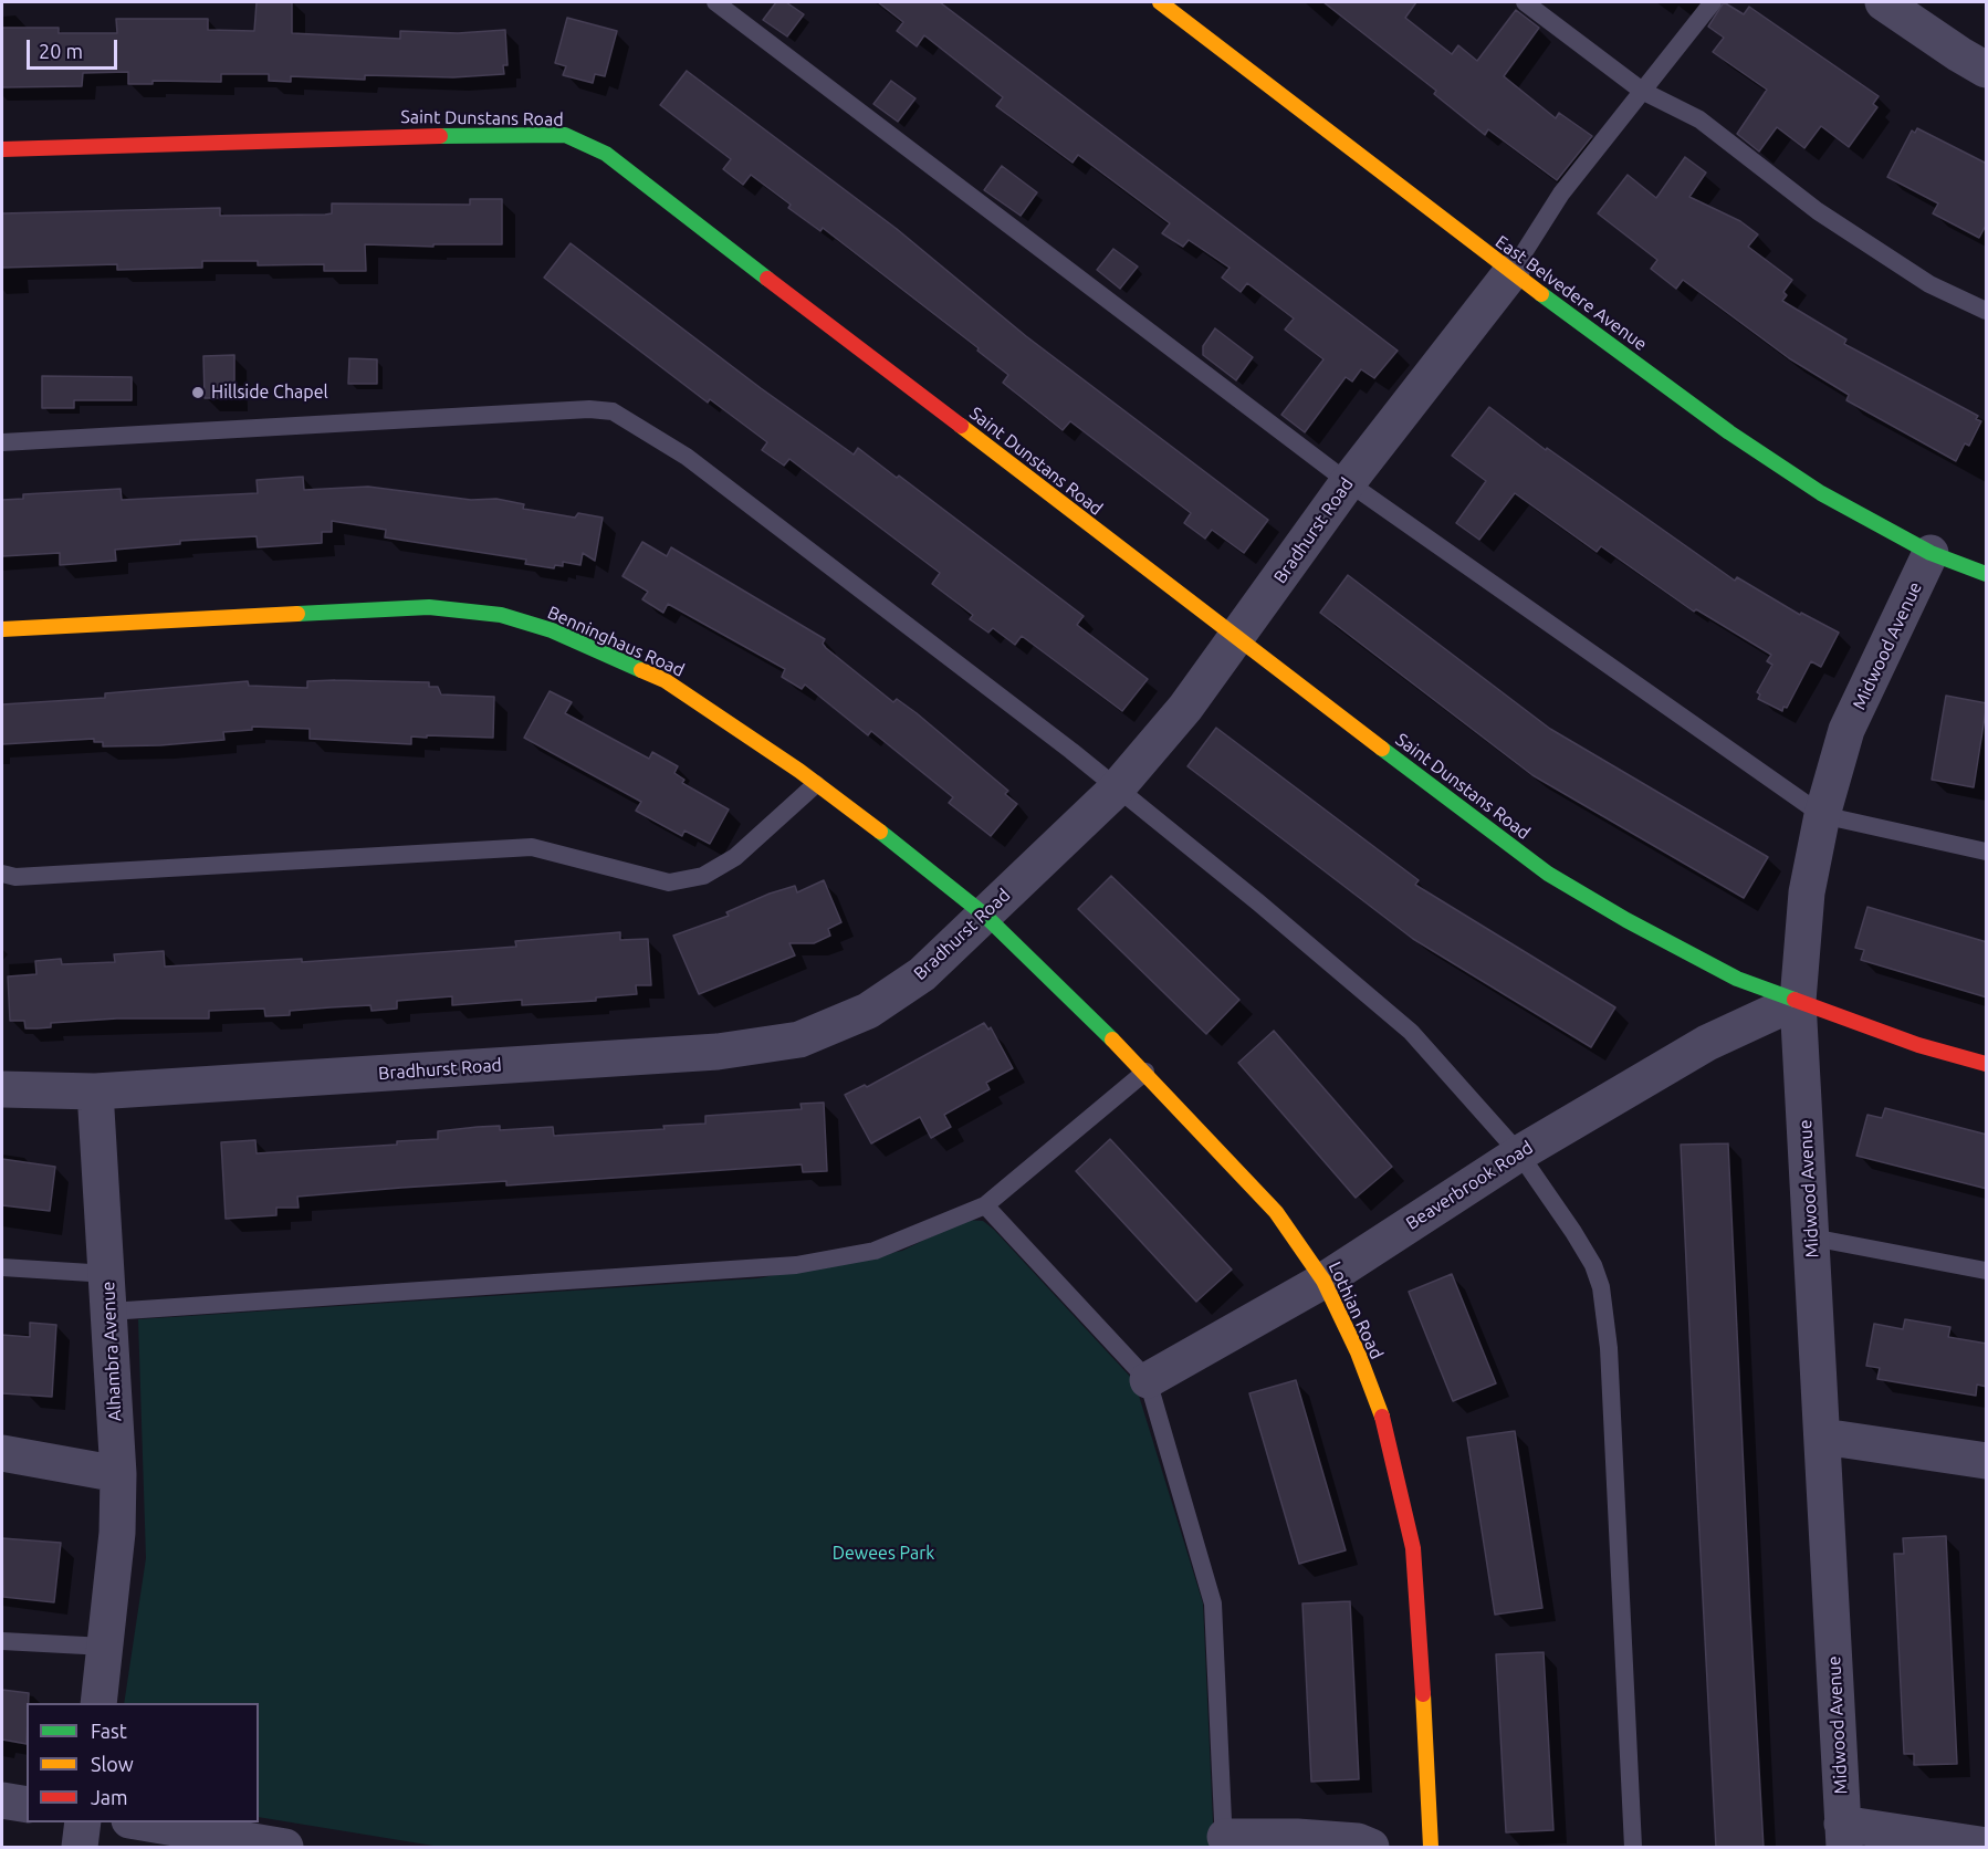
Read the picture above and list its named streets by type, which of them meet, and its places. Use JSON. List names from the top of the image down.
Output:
{
  "streets": {
    "street": [
      "Saint Dunstans Road",
      "East Belvedere Avenue",
      "Bradhurst Road",
      "Benninghaus Road",
      "Midwood Avenue",
      "Beaverbrook Road",
      "Lothian Road",
      "Alhambra Avenue"
    ]
  },
  "crossings": [
    ["Saint Dunstans Road", "Bradhurst Road"],
    ["Saint Dunstans Road", "Midwood Avenue"],
    ["Saint Dunstans Road", "Beaverbrook Road"],
    ["East Belvedere Avenue", "Bradhurst Road"],
    ["East Belvedere Avenue", "Midwood Avenue"],
    ["Bradhurst Road", "Benninghaus Road"],
    ["Bradhurst Road", "Lothian Road"],
    ["Bradhurst Road", "Alhambra Avenue"],
    ["Benninghaus Road", "Lothian Road"],
    ["Midwood Avenue", "Beaverbrook Road"],
    ["Beaverbrook Road", "Lothian Road"]
  ],
  "parks": ["Dewees Park"],
  "places": ["Hillside Chapel"],
  "legend": ["Fast", "Slow", "Jam"],
  "scale_bar": "20 m"
}
